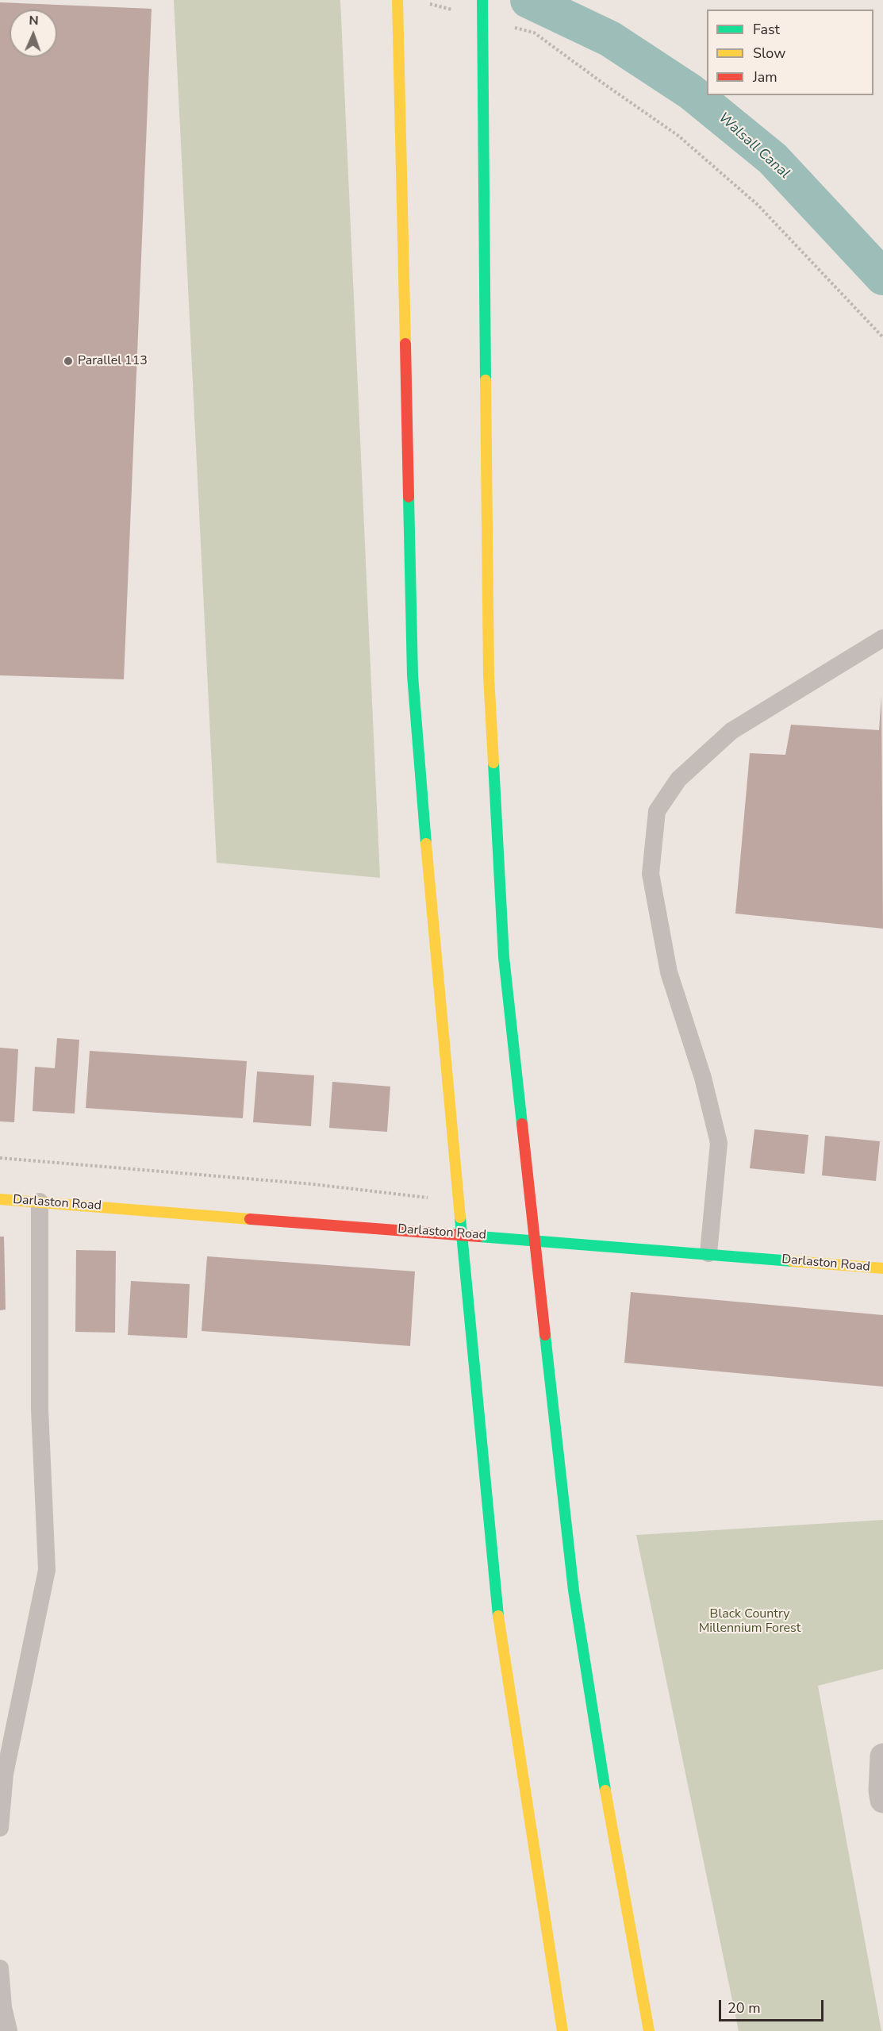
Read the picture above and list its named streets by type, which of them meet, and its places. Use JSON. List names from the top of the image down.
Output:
{
  "streets": {
    "main road": ["Darlaston Road"]
  },
  "water": ["Walsall Canal"],
  "parks": ["Black Country Millennium Forest"],
  "places": ["Parallel 113"],
  "legend": ["Fast", "Slow", "Jam"],
  "scale_bar": "20 m",
  "north": "top"
}
